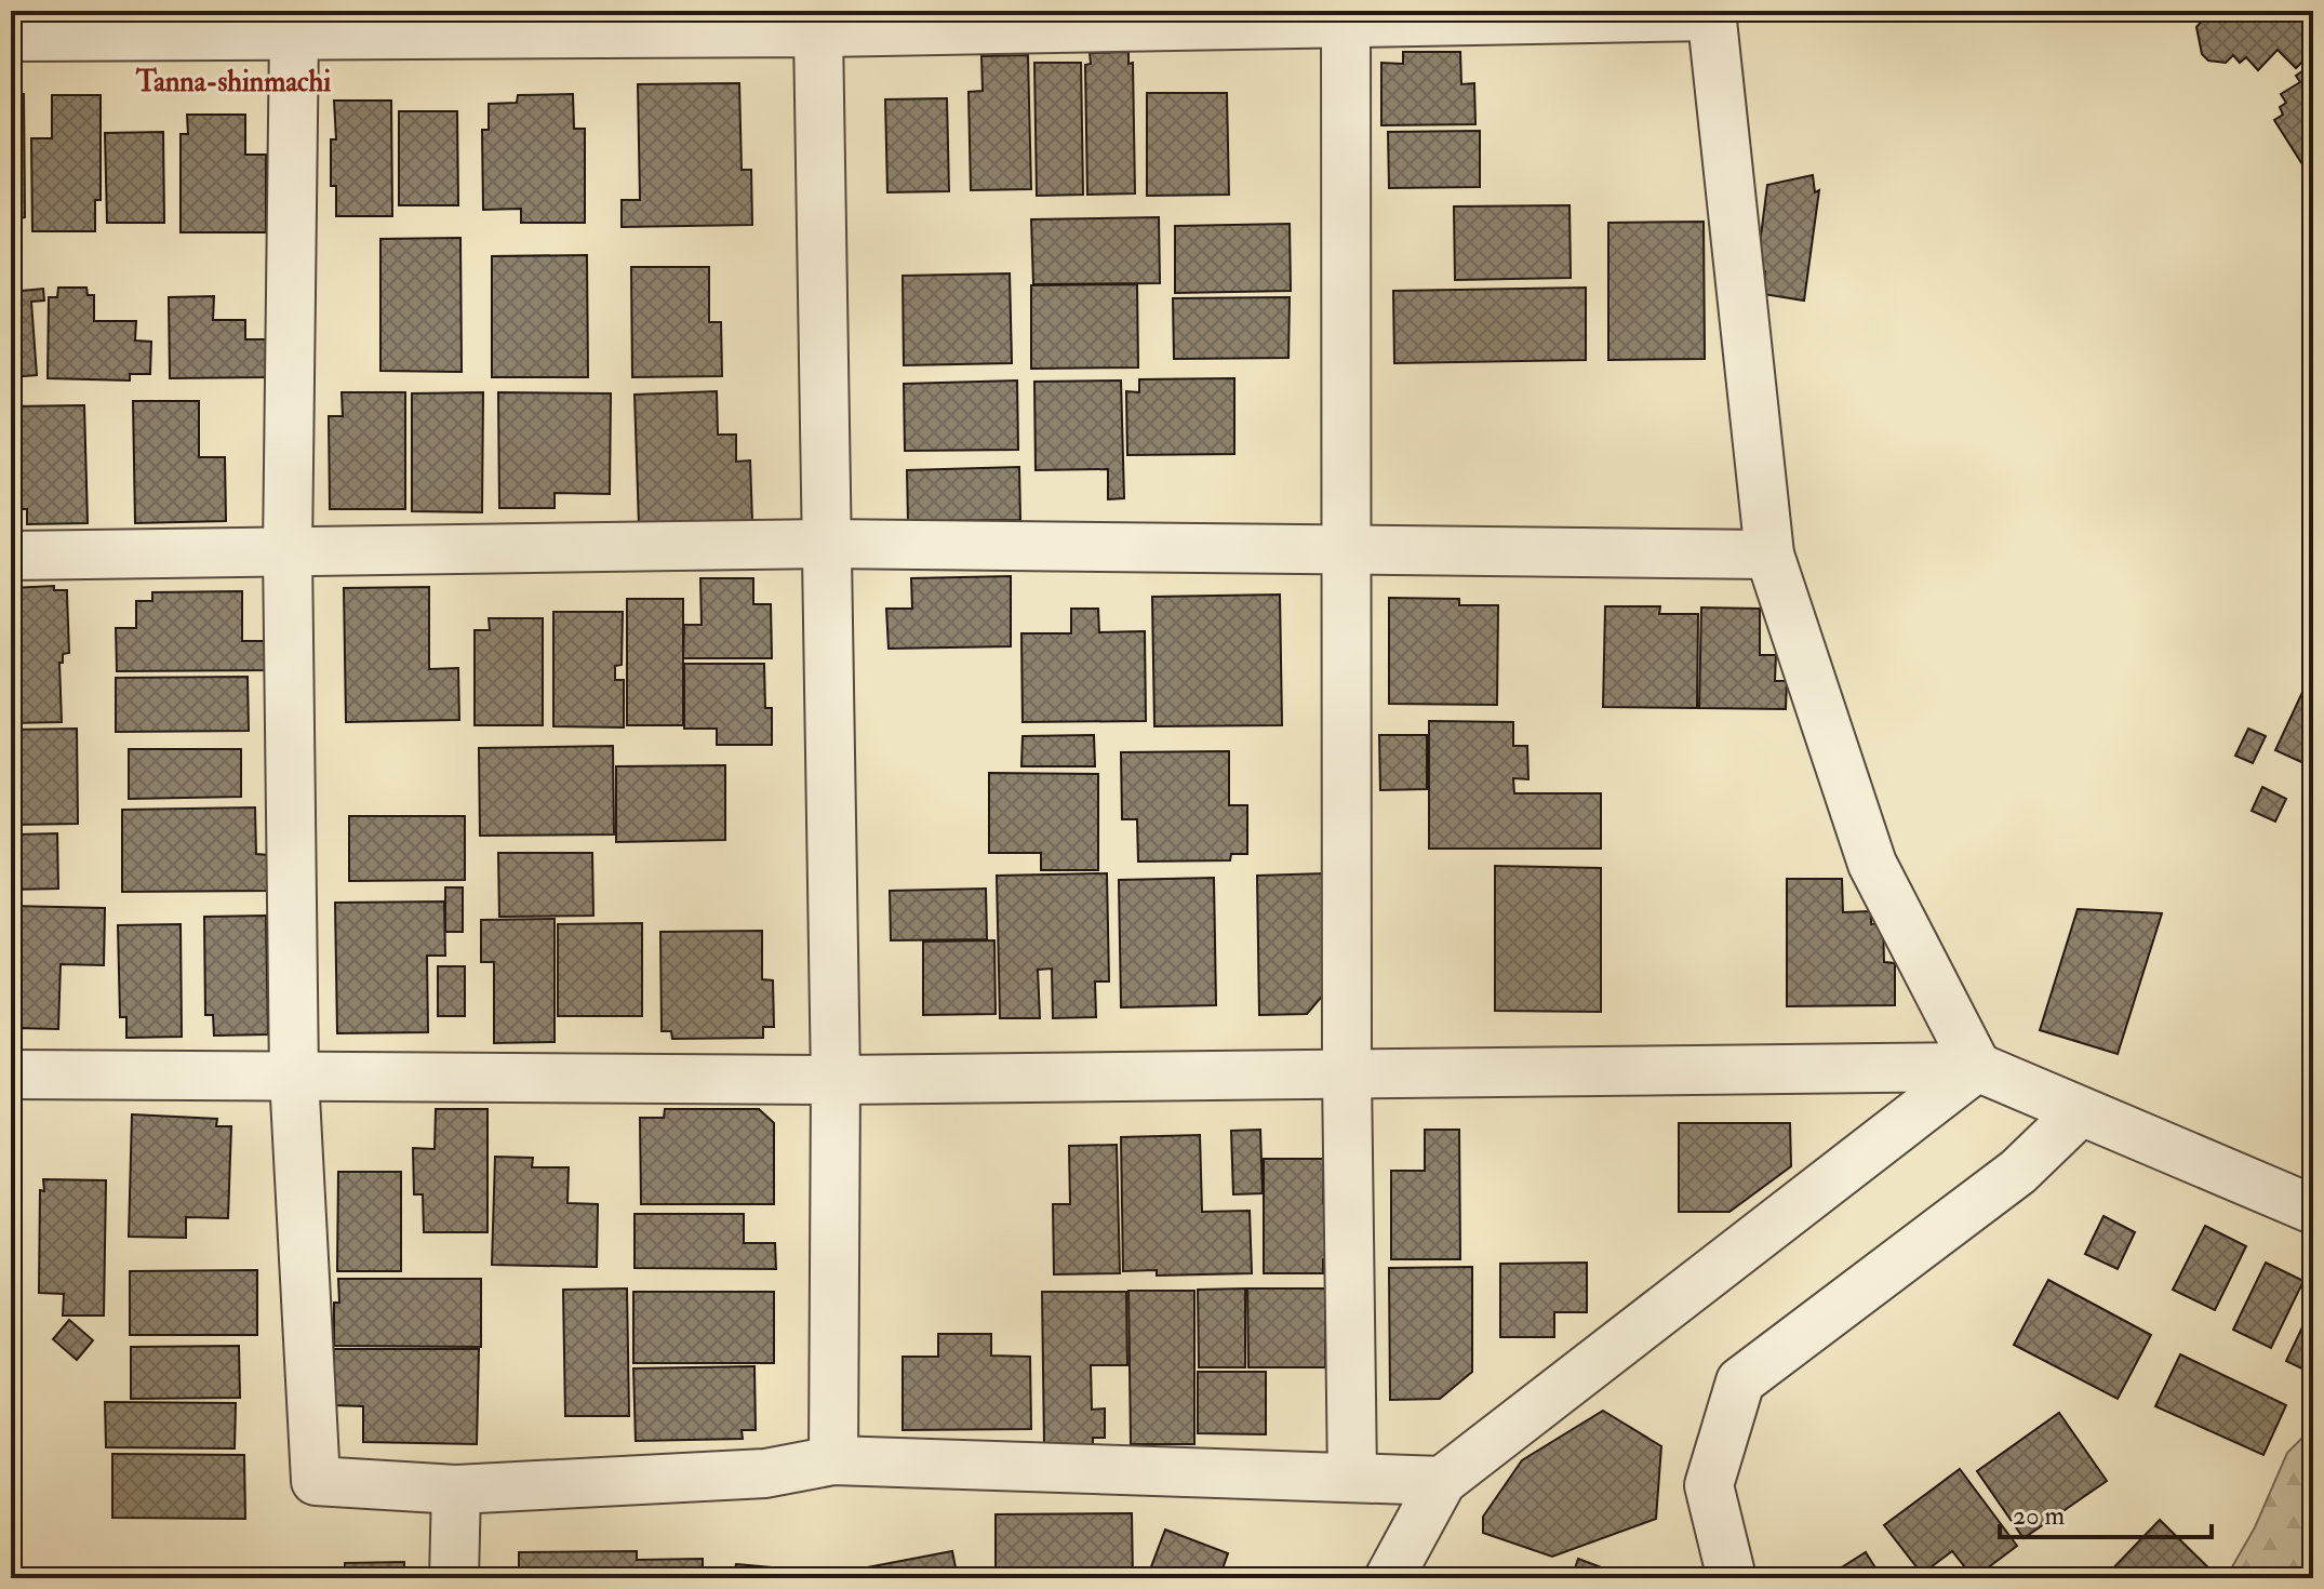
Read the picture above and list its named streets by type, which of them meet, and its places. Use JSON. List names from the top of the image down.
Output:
{
  "districts": ["Tanna-shinmachi"],
  "scale_bar": "20 m"
}
